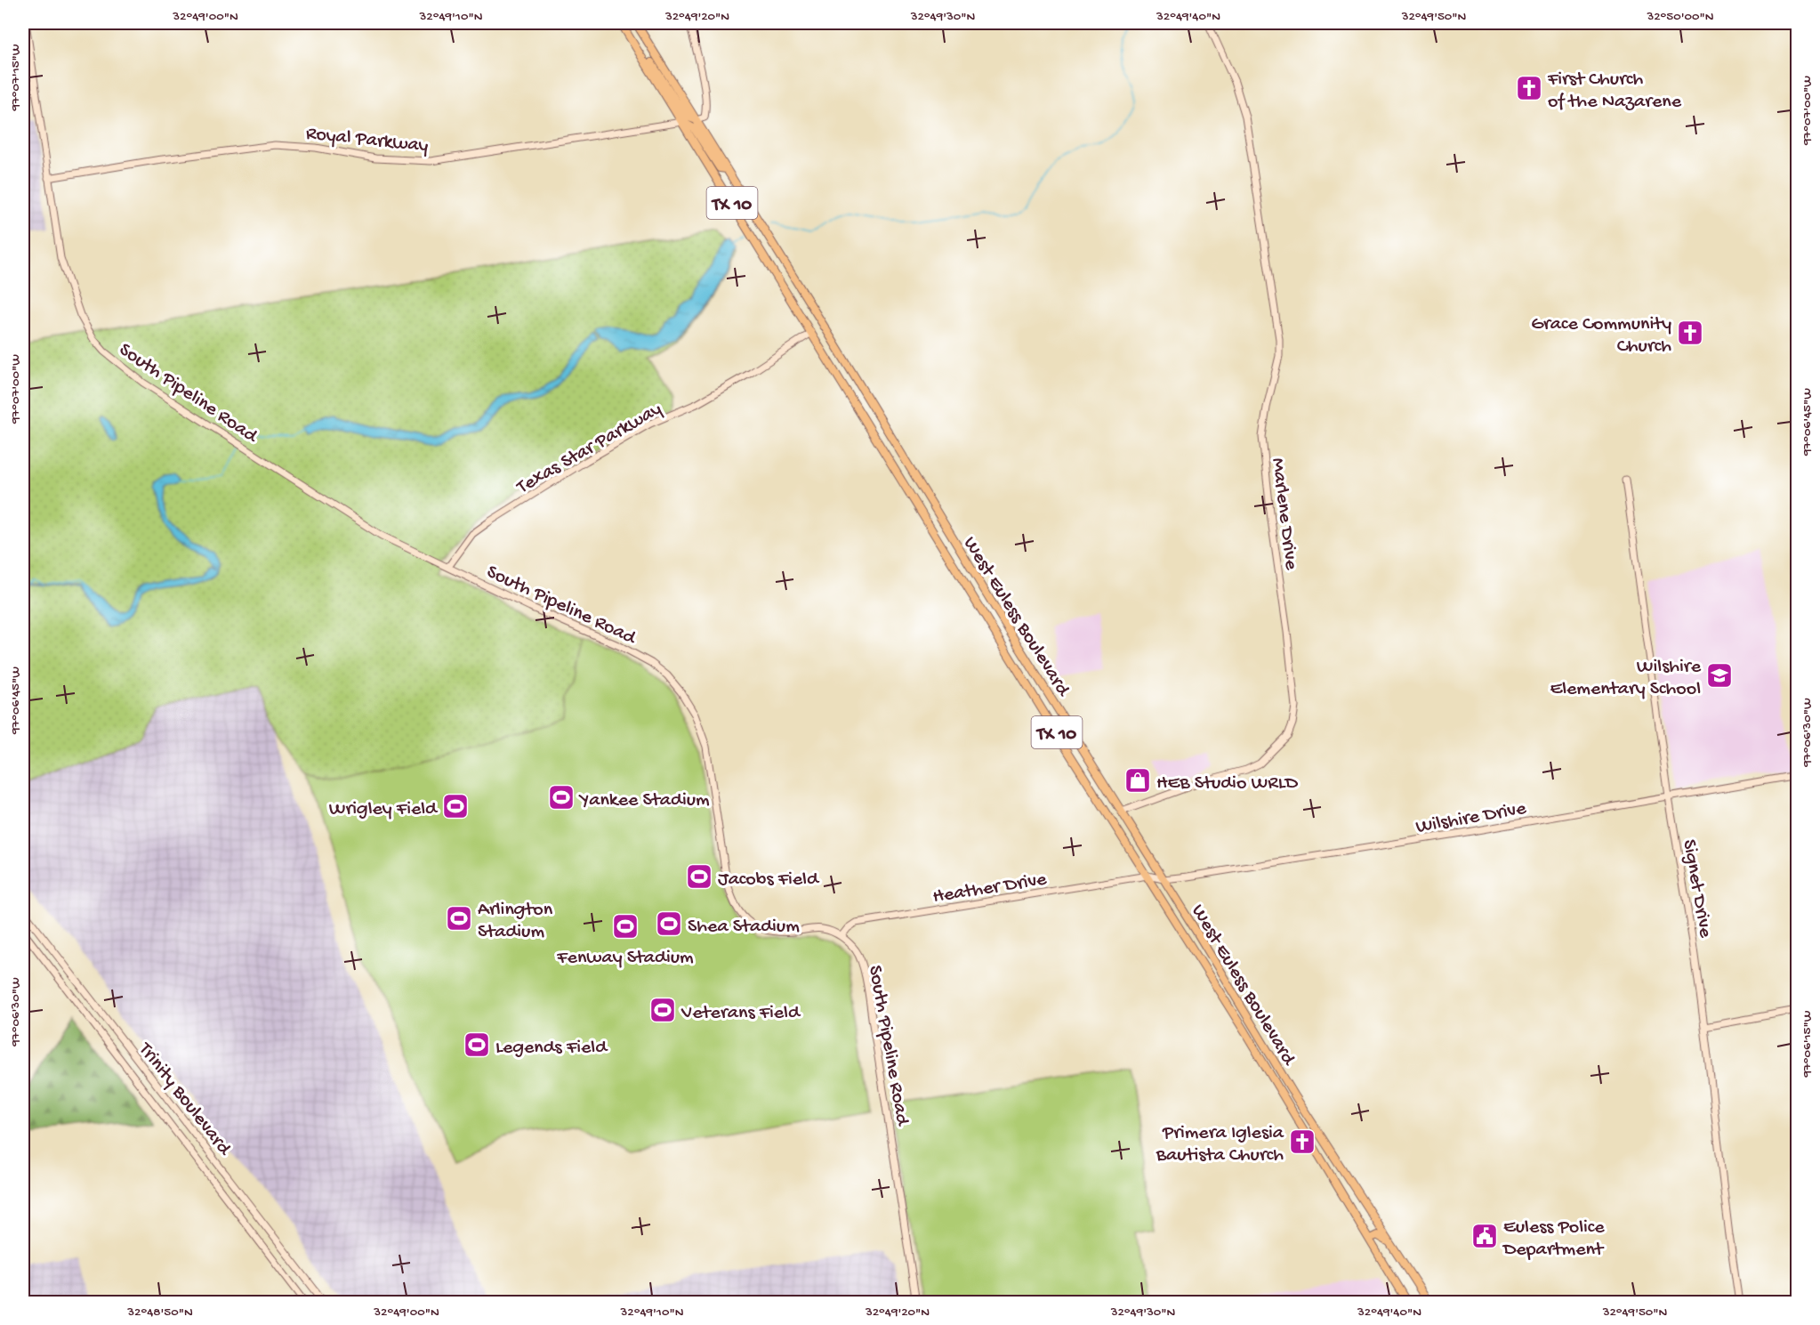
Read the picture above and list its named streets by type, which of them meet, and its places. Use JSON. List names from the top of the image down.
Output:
{
  "streets": {
    "main road": ["TX 10", "West Euless Boulevard"],
    "street": [
      "Royal Parkway",
      "South Pipeline Road",
      "Texas Star Parkway",
      "Marlene Drive",
      "Wilshire Drive",
      "Heather Drive",
      "Signet Drive",
      "Trinity Boulevard"
    ]
  },
  "crossings": [
    ["Royal Parkway", "South Pipeline Road"],
    ["Royal Parkway", "West Euless Boulevard"],
    ["South Pipeline Road", "Texas Star Parkway"],
    ["South Pipeline Road", "Heather Drive"],
    ["Texas Star Parkway", "West Euless Boulevard"],
    ["Marlene Drive", "West Euless Boulevard"],
    ["West Euless Boulevard", "Wilshire Drive"],
    ["West Euless Boulevard", "Heather Drive"],
    ["Wilshire Drive", "Heather Drive"],
    ["Wilshire Drive", "Signet Drive"]
  ],
  "places": {
    "church": ["First Church of the Nazarene", "Grace Community Church", "Primera Iglesia Bautista Church"],
    "school or university": ["Wilshire Elementary School"],
    "shop": ["HEB Studio WRLD"],
    "sports": [
      "Yankee Stadium",
      "Wrigley Field",
      "Jacobs Field",
      "Arlington Stadium",
      "Shea Stadium",
      "Fenway Stadium",
      "Veterans Field",
      "Legends Field"
    ],
    "public building": ["Euless Police Department"]
  },
  "coordinates": [
    "32°49'00\"N",
    "32°49'10\"N",
    "32°49'20\"N",
    "32°49'30\"N",
    "32°49'40\"N",
    "32°49'50\"N",
    "32°50'00\"N",
    "97°07'15\"W",
    "97°07'00\"W",
    "97°06'45\"W",
    "97°06'30\"W",
    "97°06'15\"W",
    "32°48'50\"N"
  ]
}
